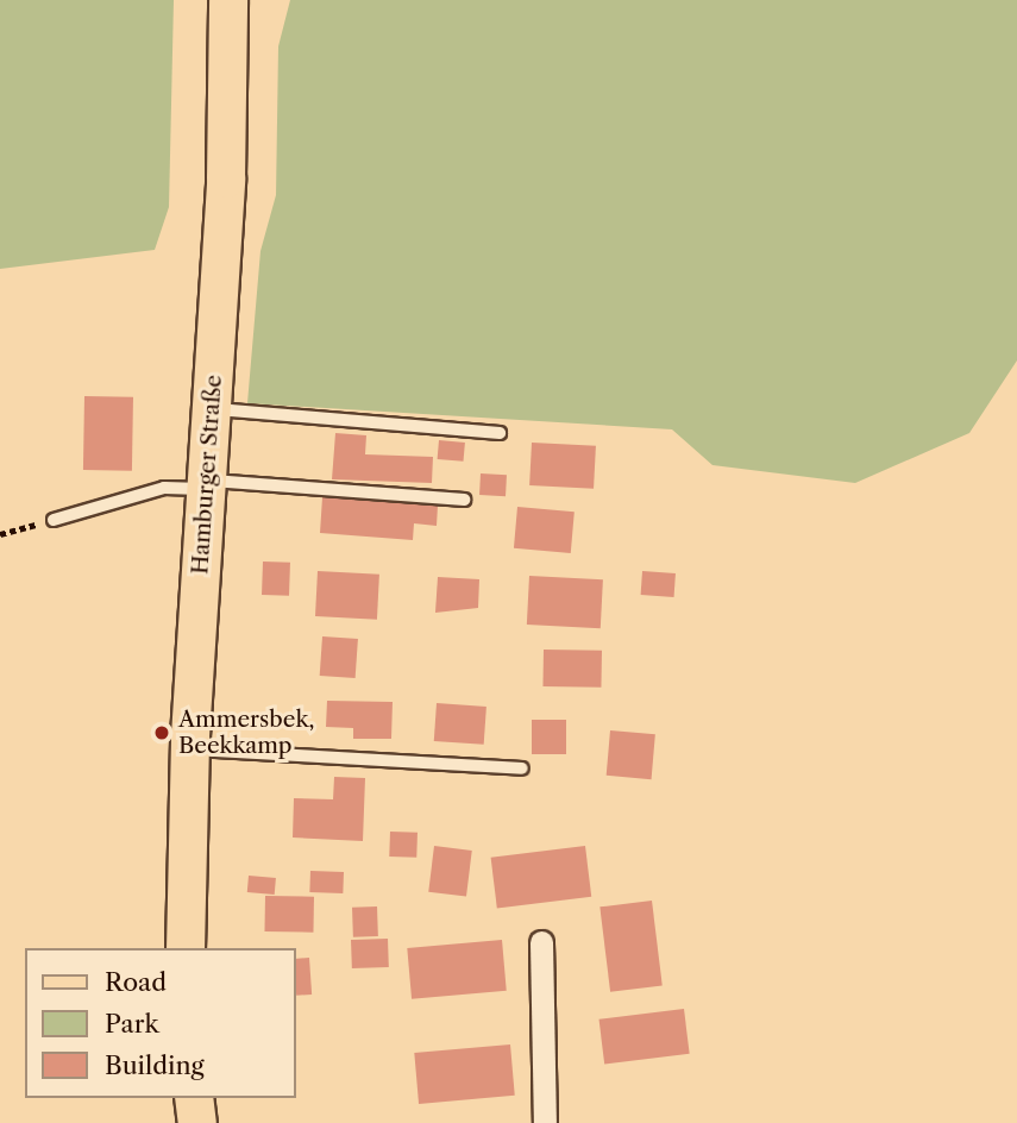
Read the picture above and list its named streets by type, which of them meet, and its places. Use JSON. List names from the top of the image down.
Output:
{
  "streets": {
    "main road": ["Hamburger Straße"]
  },
  "places": ["Ammersbek, Beekkamp"],
  "legend": ["Road", "Park", "Building"]
}
